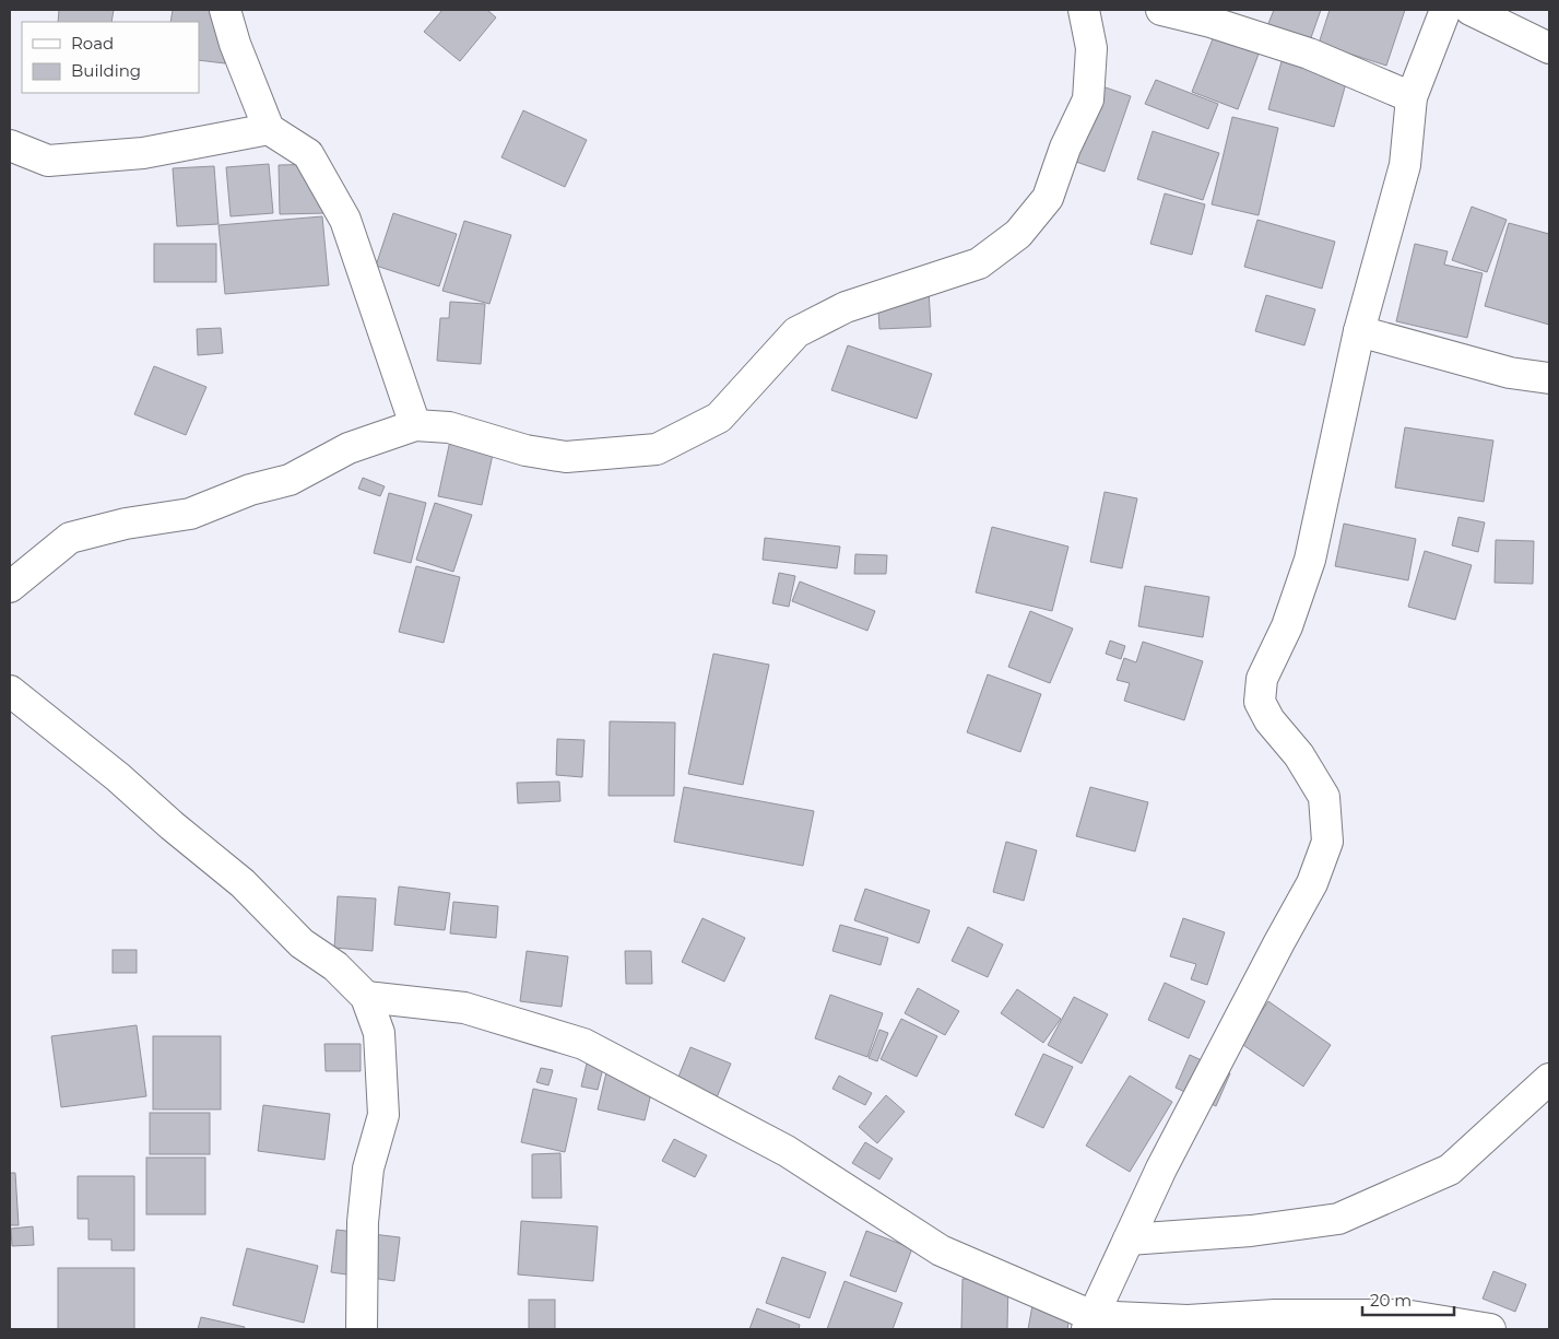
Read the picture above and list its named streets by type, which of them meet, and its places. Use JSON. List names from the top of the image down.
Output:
{
  "legend": ["Road", "Building"],
  "scale_bar": "20 m"
}
